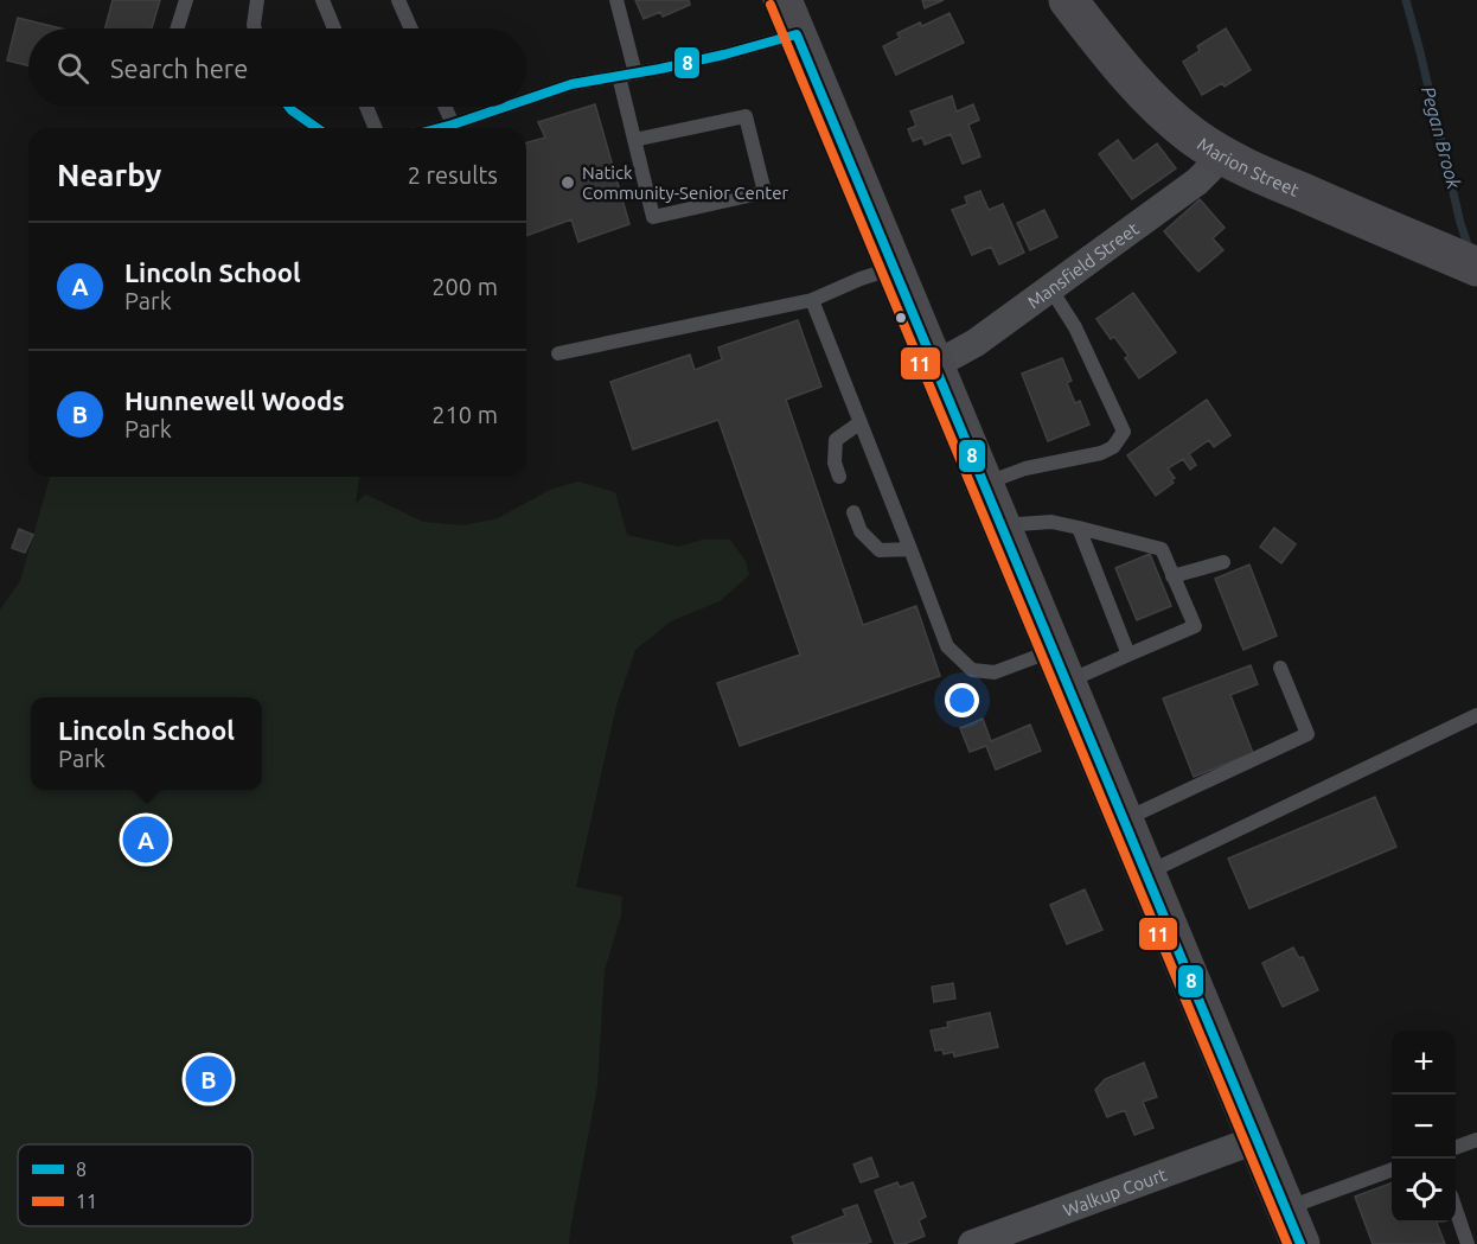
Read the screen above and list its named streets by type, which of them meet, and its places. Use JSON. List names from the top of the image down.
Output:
{
  "streets": {
    "main road": ["Marion Street"],
    "street": ["Mansfield Street", "Walkup Court"]
  },
  "crossings": [
    ["Marion Street", "Mansfield Street"]
  ],
  "water": ["Pegan Brook"],
  "places": ["Natick Community-Senior Center"],
  "lines": ["transit line 11", "transit line 8"],
  "legend": ["8", "11"],
  "page": {
    "search": "Search here",
    "heading": ["Nearby", "2 results"],
    "list": [
      {
        "mark": "A",
        "name": "Lincoln School",
        "note": "Park",
        "value": "200 m"
      },
      {
        "mark": "B",
        "name": "Hunnewell Woods",
        "note": "Park",
        "value": "210 m"
      }
    ],
    "popup": ["Lincoln School", "Park"],
    "pins": ["A", "B"],
    "map_buttons": ["+", "−"]
  }
}
